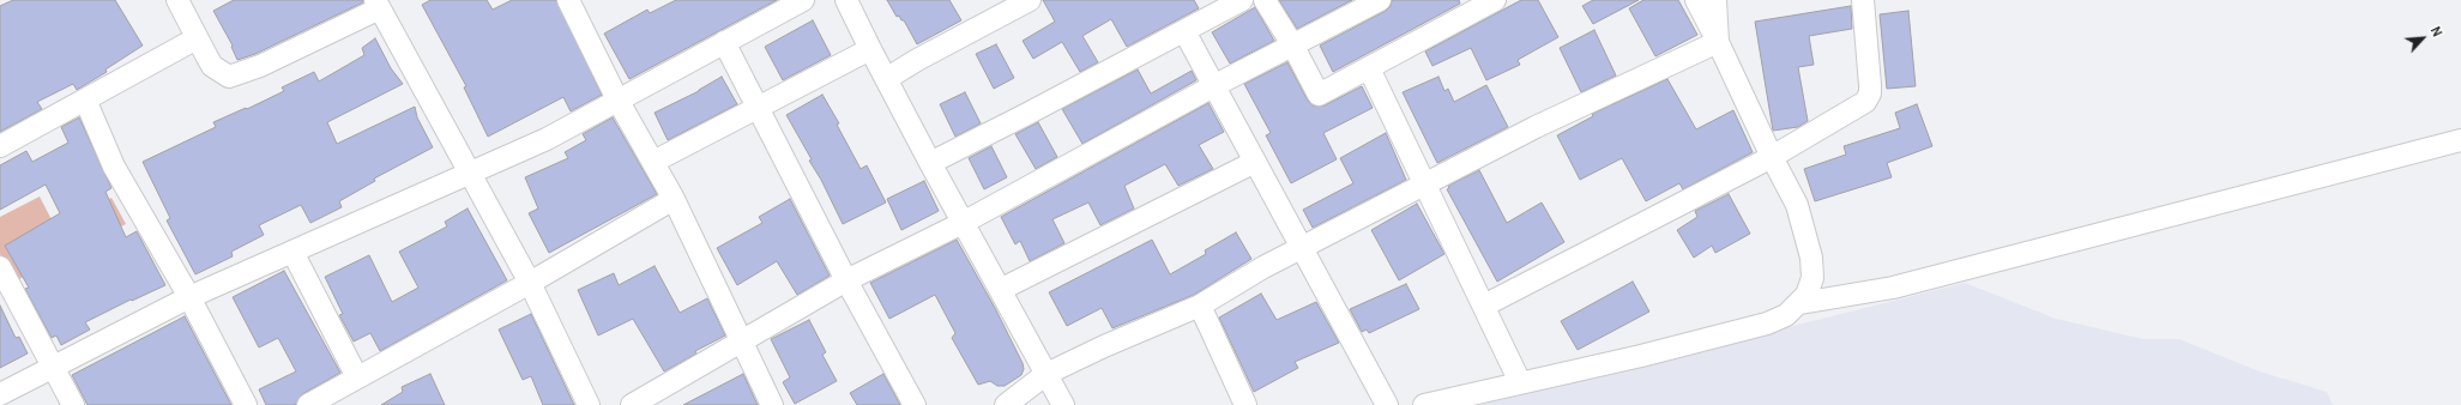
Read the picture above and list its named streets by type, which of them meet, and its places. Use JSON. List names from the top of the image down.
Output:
{
  "north": "top right"
}
